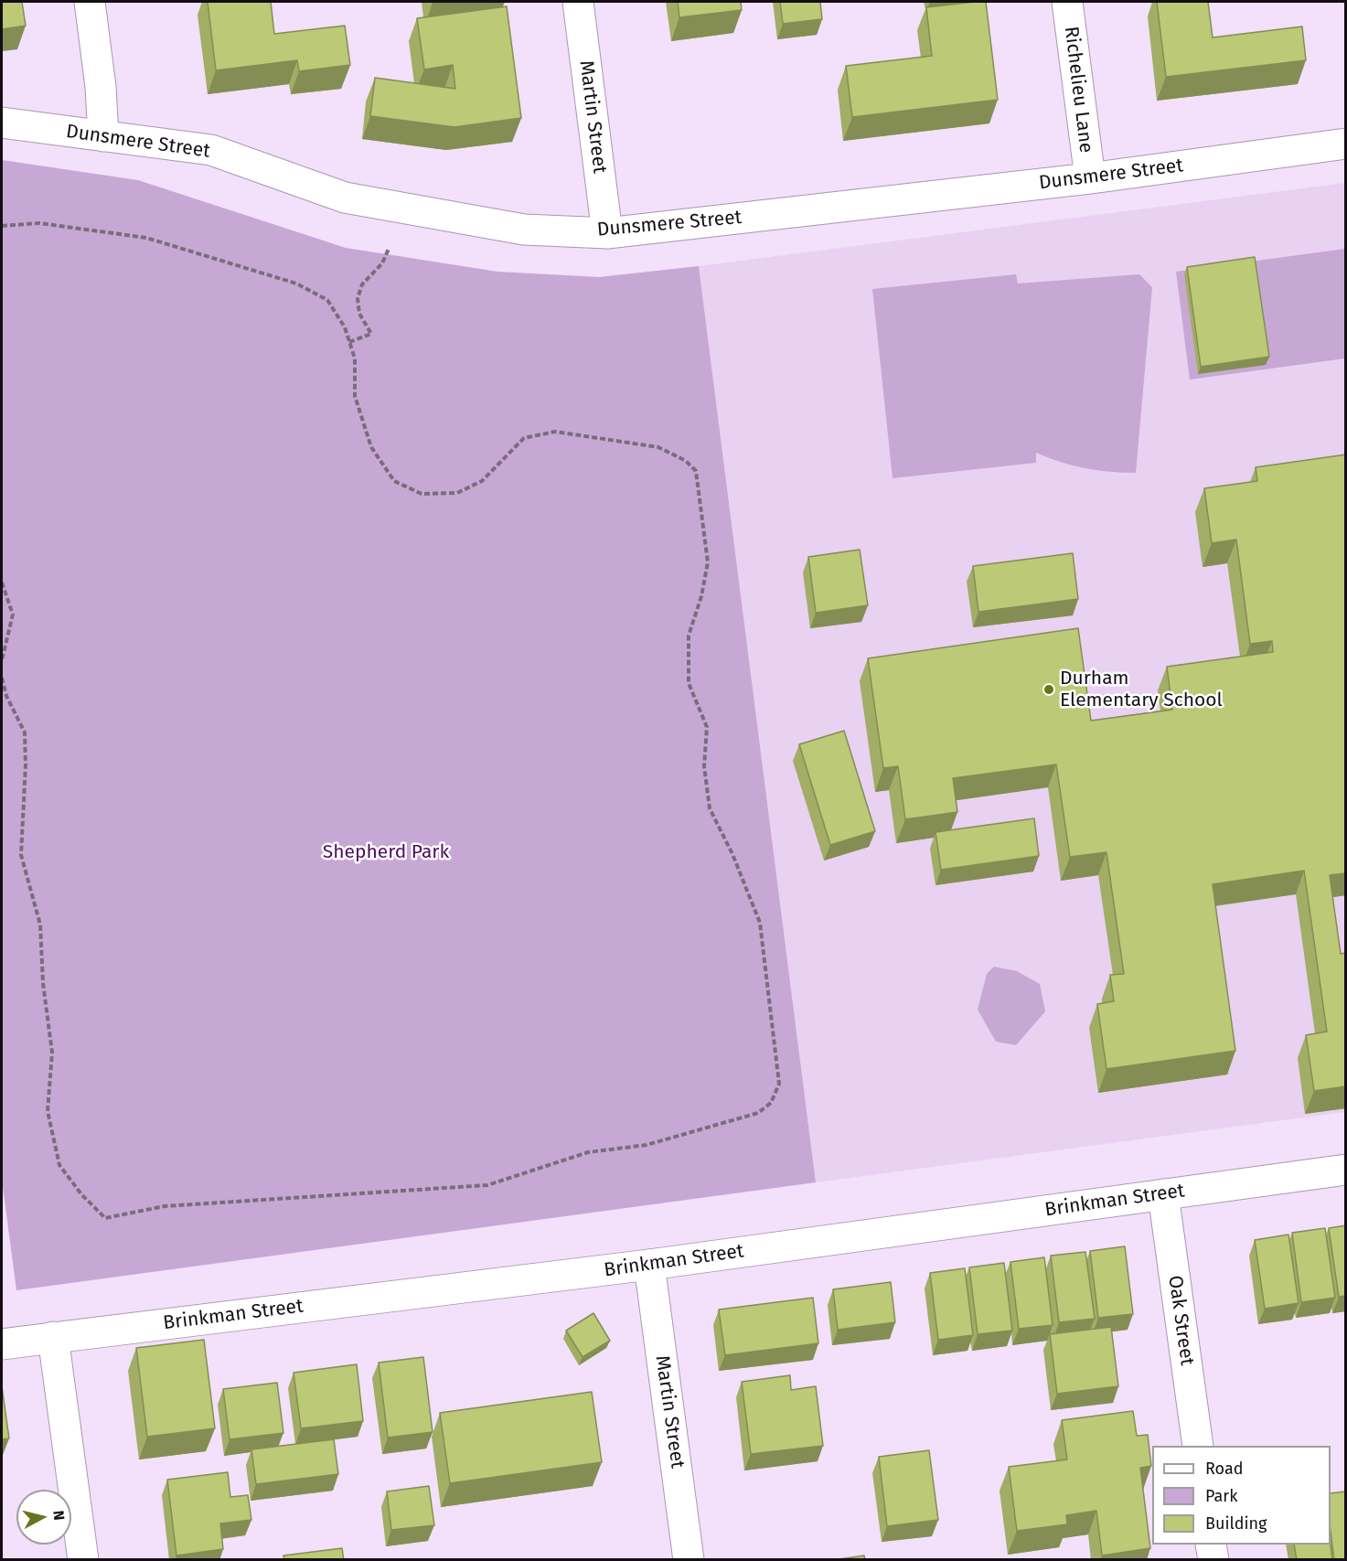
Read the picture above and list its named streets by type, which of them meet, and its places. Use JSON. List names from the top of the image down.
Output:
{
  "streets": {
    "street": [
      "Richelieu Lane",
      "Martin Street",
      "Dunsmere Street",
      "Brinkman Street",
      "Oak Street"
    ]
  },
  "crossings": [
    ["Richelieu Lane", "Dunsmere Street"],
    ["Martin Street", "Dunsmere Street"],
    ["Martin Street", "Brinkman Street"],
    ["Brinkman Street", "Oak Street"]
  ],
  "parks": ["Shepherd Park"],
  "places": ["Durham Elementary School"],
  "legend": ["Road", "Park", "Building"],
  "north": "right"
}
